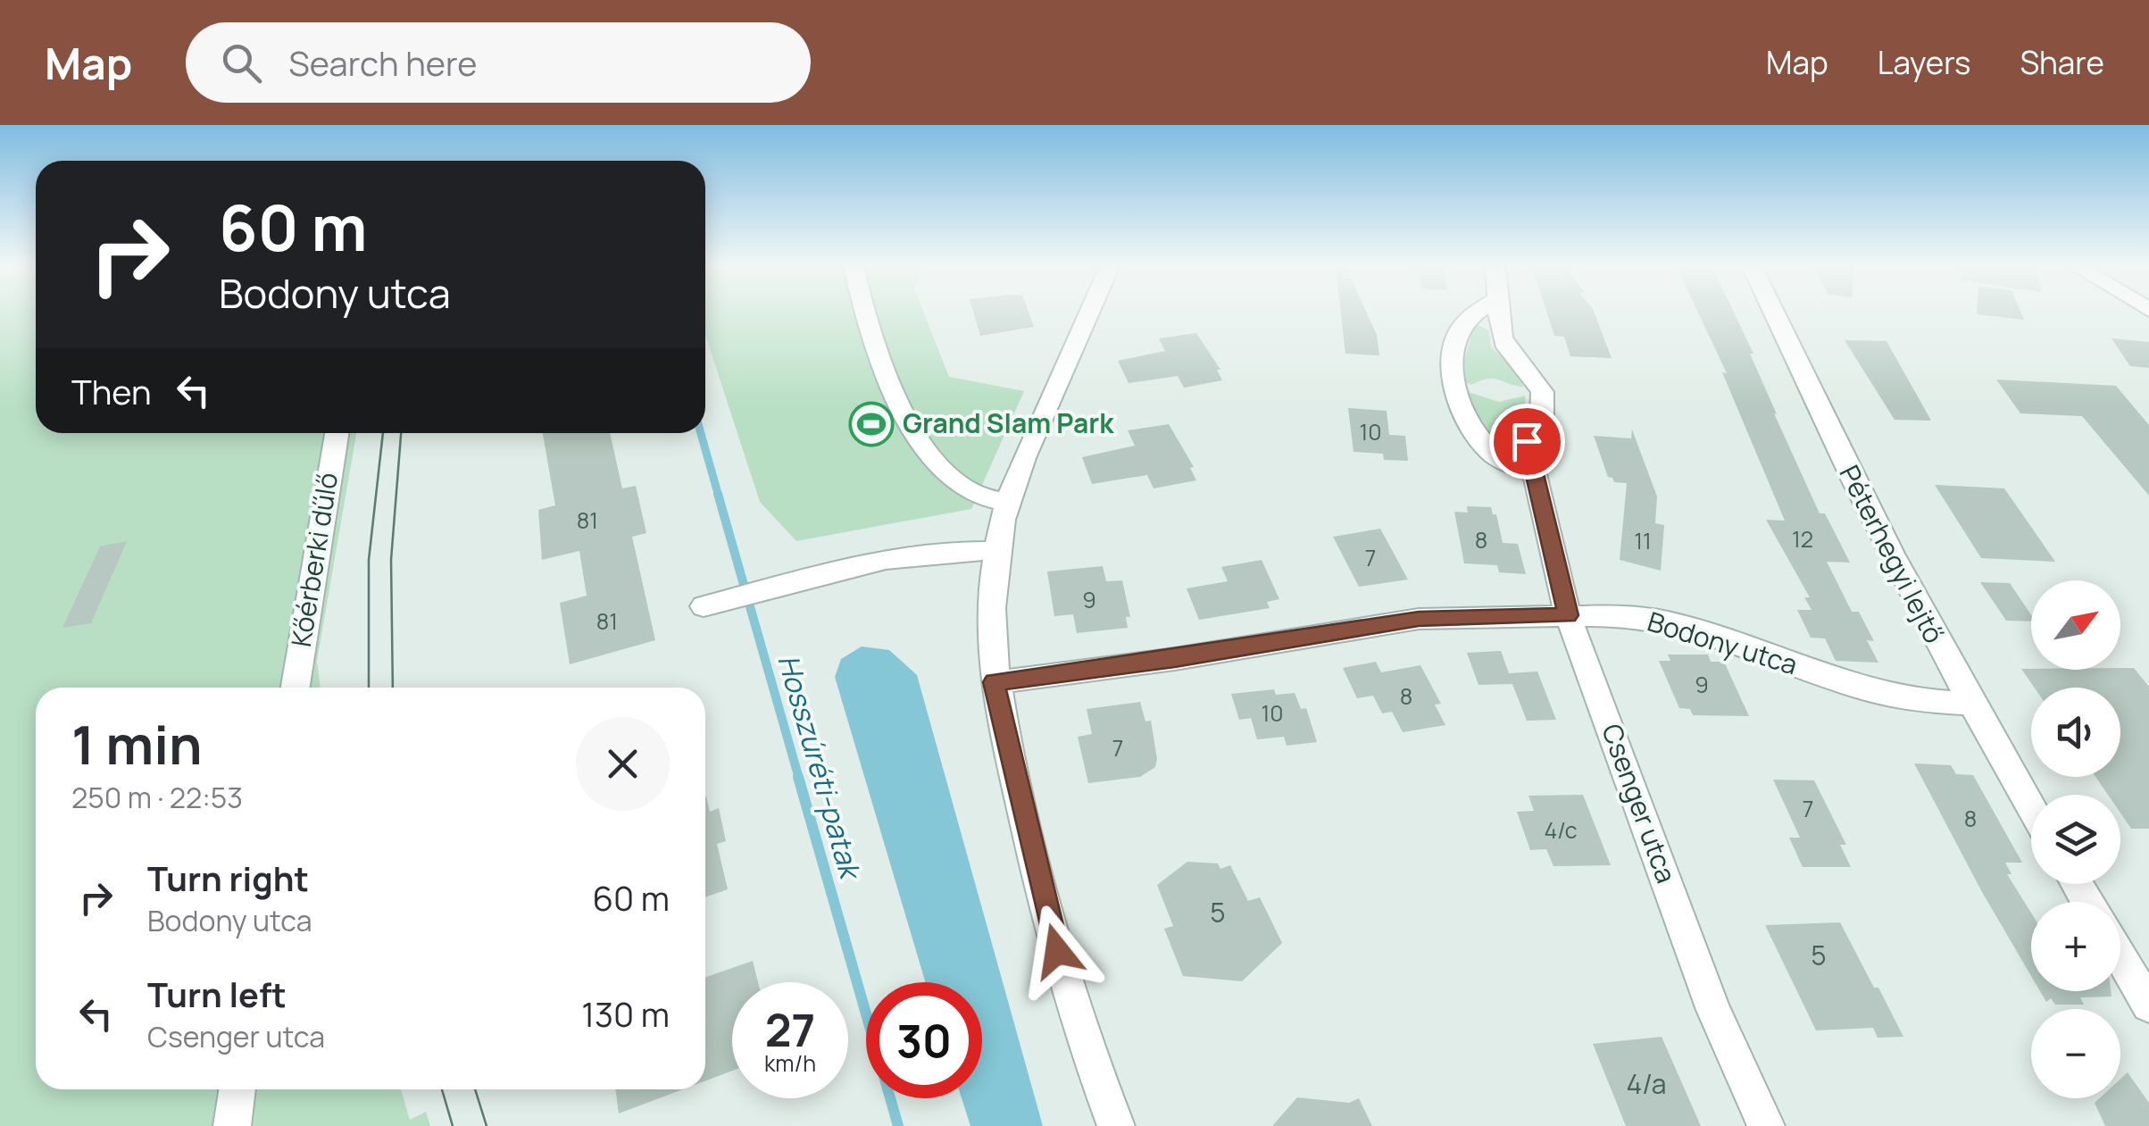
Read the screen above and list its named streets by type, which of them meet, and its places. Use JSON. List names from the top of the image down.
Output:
{
  "streets": {
    "street": [
      "Péterhegyi lejtő",
      "Kőérberki dűlő",
      "Bodony utca",
      "Csenger utca"
    ]
  },
  "crossings": [
    ["Péterhegyi lejtő", "Bodony utca"],
    ["Bodony utca", "Csenger utca"]
  ],
  "water": ["Hosszúréti-patak"],
  "places": {
    "sports": ["Grand Slam Park"]
  },
  "house_numbers": [
    "10",
    "81",
    "12",
    "8",
    "11",
    "7",
    "9",
    "81",
    "9",
    "8",
    "10",
    "7",
    "7",
    "8",
    "4/c",
    "5",
    "5",
    "4/a"
  ],
  "north": "top right",
  "page": {
    "header": "Map",
    "search": "Search here",
    "nav": ["Map", "Layers", "Share"],
    "turn": ["60 m", "Bodony utca"],
    "then": "Then",
    "map_buttons": ["+", "−"],
    "heading": ["1 min", "250 m · 22:53"],
    "list": [
      {
        "name": "Turn right",
        "note": "Bodony utca",
        "value": "60 m"
      },
      {
        "name": "Turn left",
        "note": "Csenger utca",
        "value": "130 m"
      }
    ],
    "speed": "27 km/h",
    "limit": "30"
  }
}
